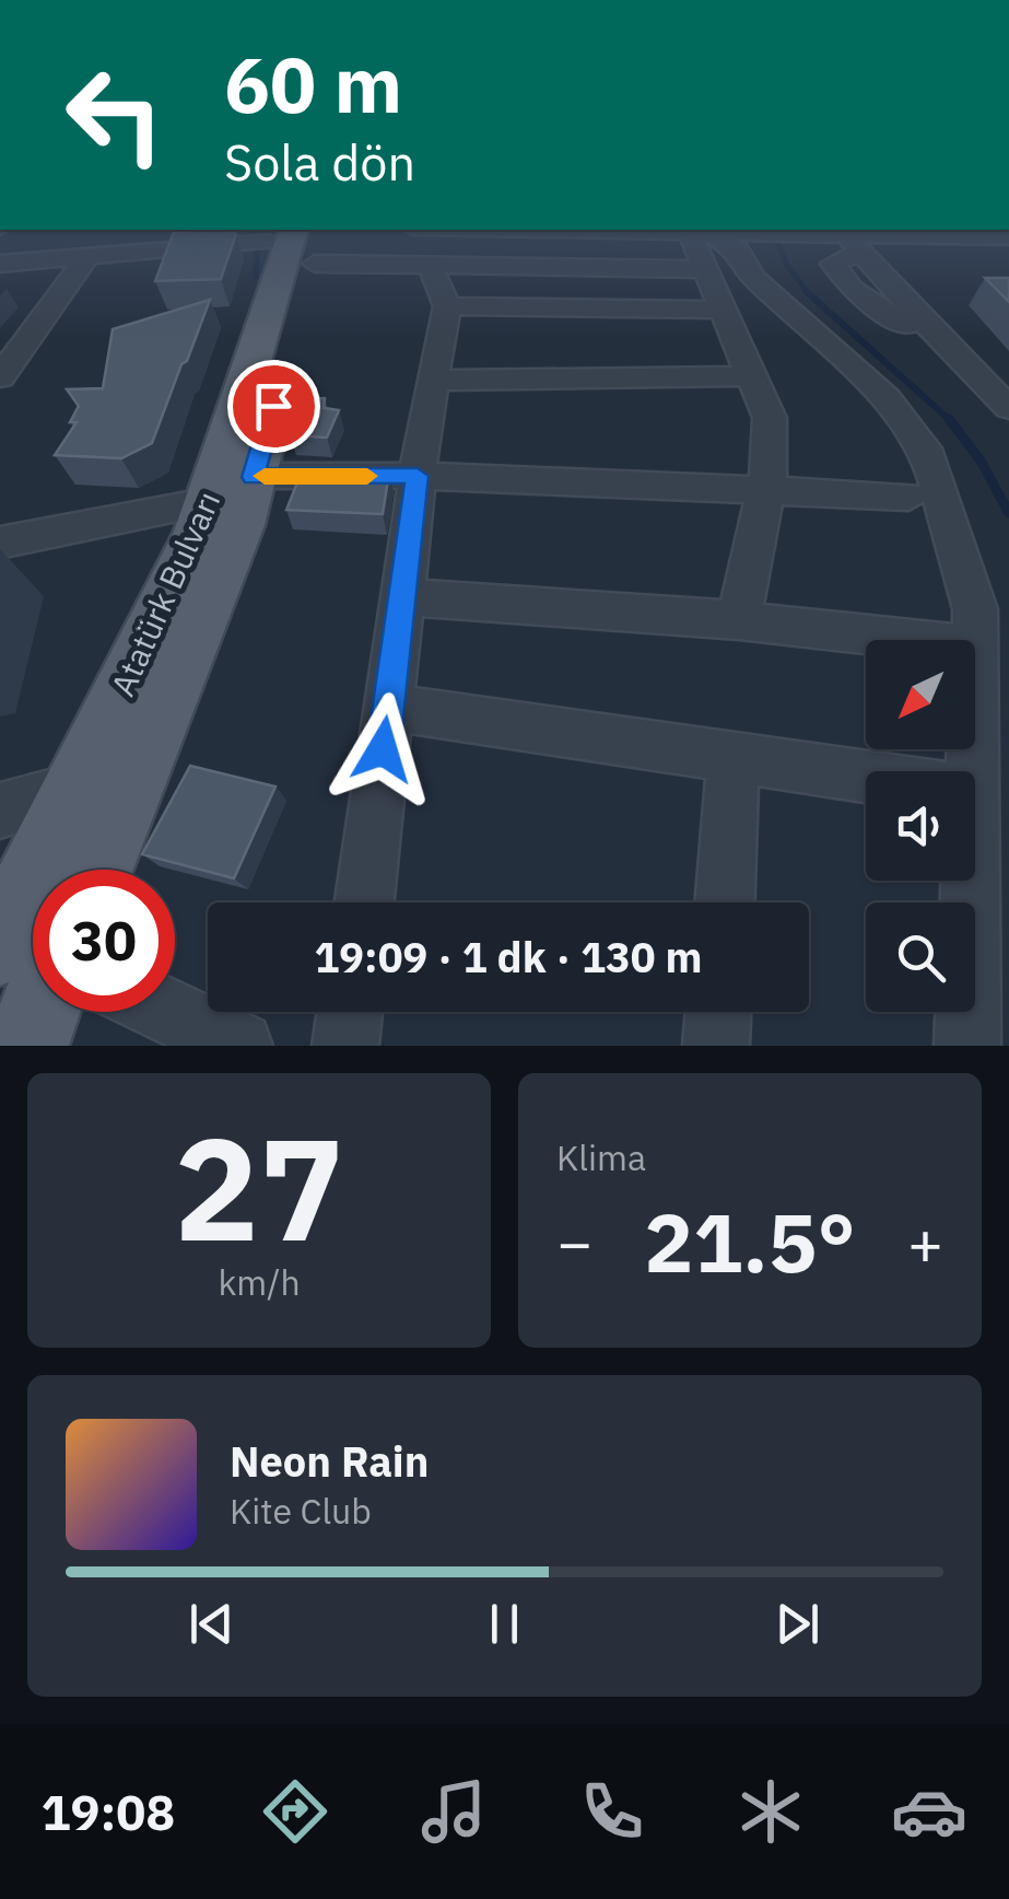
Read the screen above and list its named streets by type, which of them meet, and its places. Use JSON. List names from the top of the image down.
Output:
{
  "streets": {
    "main road": ["Atatürk Bulvarı"]
  },
  "north": "bottom left",
  "page": {
    "turn": ["60 m", "Sola dön"],
    "limit": "30",
    "trip": "19:09 · 1 dk · 130 m",
    "tile": [
      ["27", "km/h"],
      "Klima"
    ],
    "heat": ["−", "21.5°", "+"],
    "song": ["Neon Rain", "Kite Club"],
    "tabs": "19:08"
  }
}
